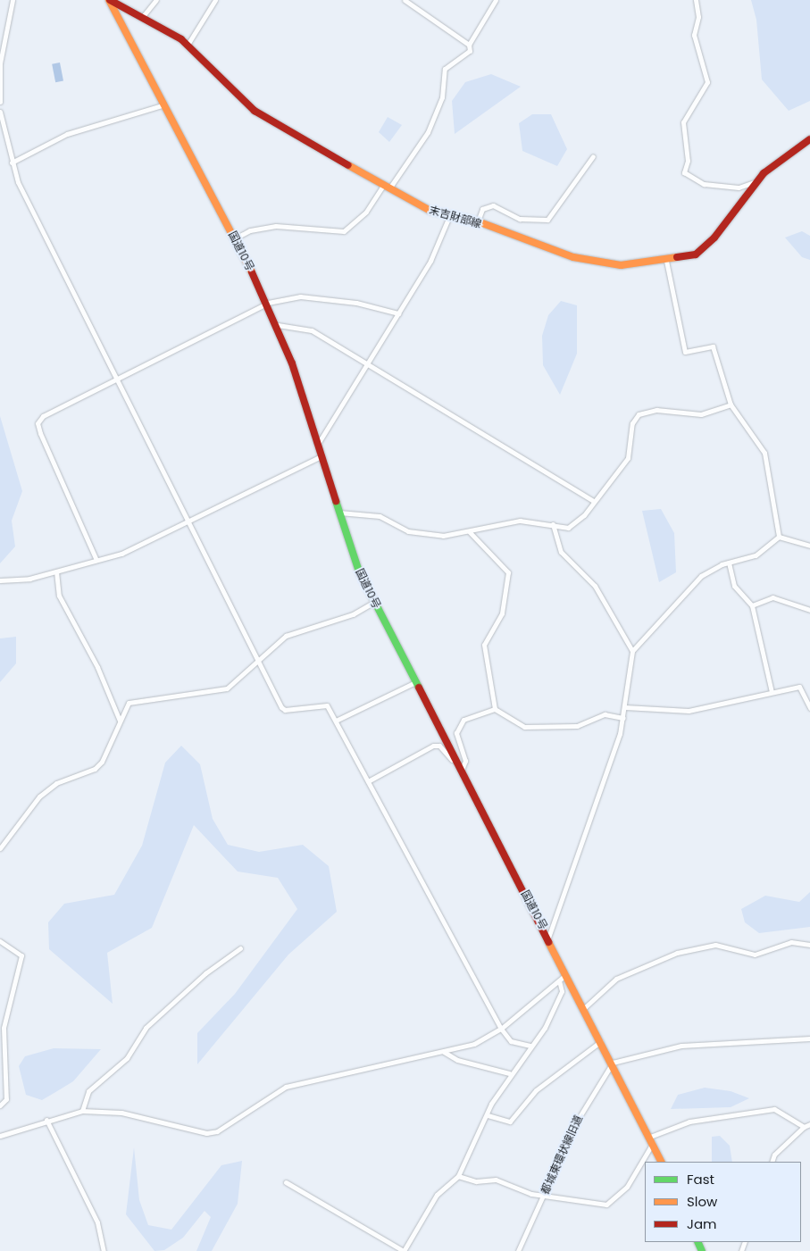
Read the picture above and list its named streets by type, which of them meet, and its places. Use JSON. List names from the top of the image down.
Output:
{
  "streets": {
    "main road": ["末吉財部線", "国道10号"],
    "street": ["都城東環状線旧道"]
  },
  "crossings": [
    ["末吉財部線", "国道10号"],
    ["国道10号", "都城東環状線旧道"]
  ],
  "legend": ["Fast", "Slow", "Jam"]
}
